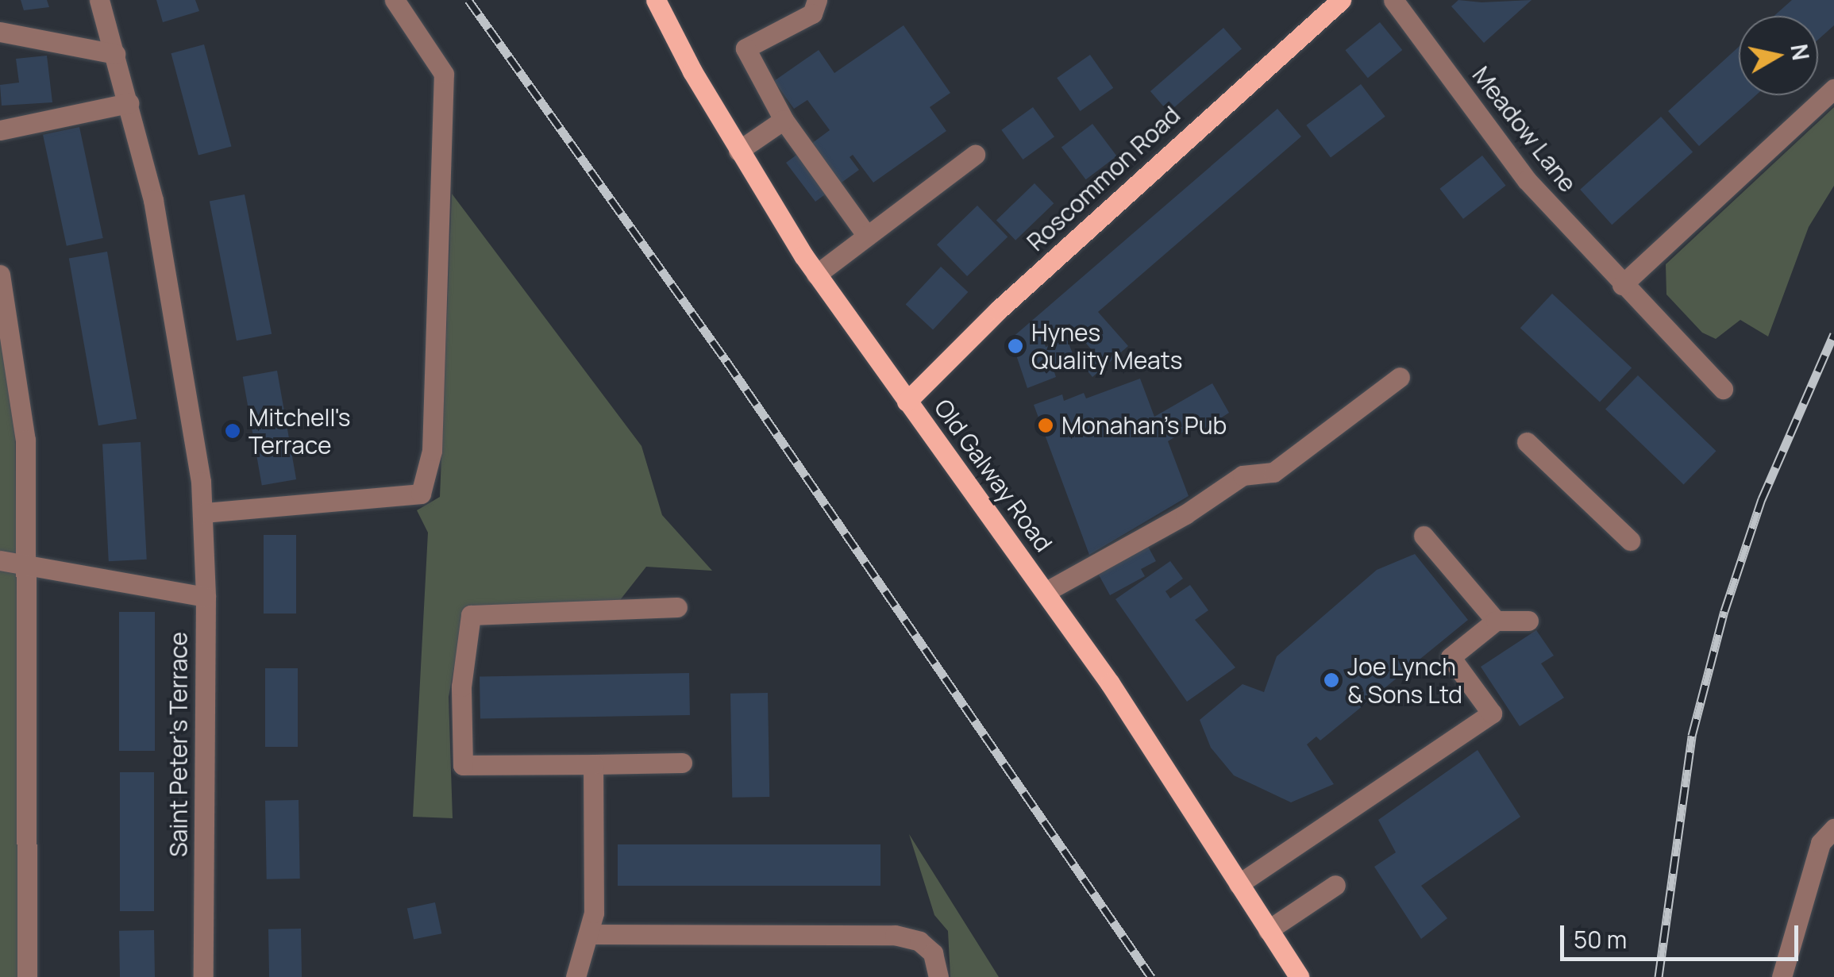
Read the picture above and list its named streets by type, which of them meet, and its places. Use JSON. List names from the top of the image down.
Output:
{
  "streets": {
    "main road": ["Roscommon Road", "Old Galway Road"],
    "street": ["Meadow Lane", "Saint Peter's Terrace"]
  },
  "crossings": [
    ["Roscommon Road", "Old Galway Road"]
  ],
  "places": [
    "Hynes Quality Meats",
    "Monahan's Pub",
    "Mitchell's Terrace",
    "Joe Lynch & Sons Ltd"
  ],
  "scale_bar": "50 m",
  "north": "right"
}
